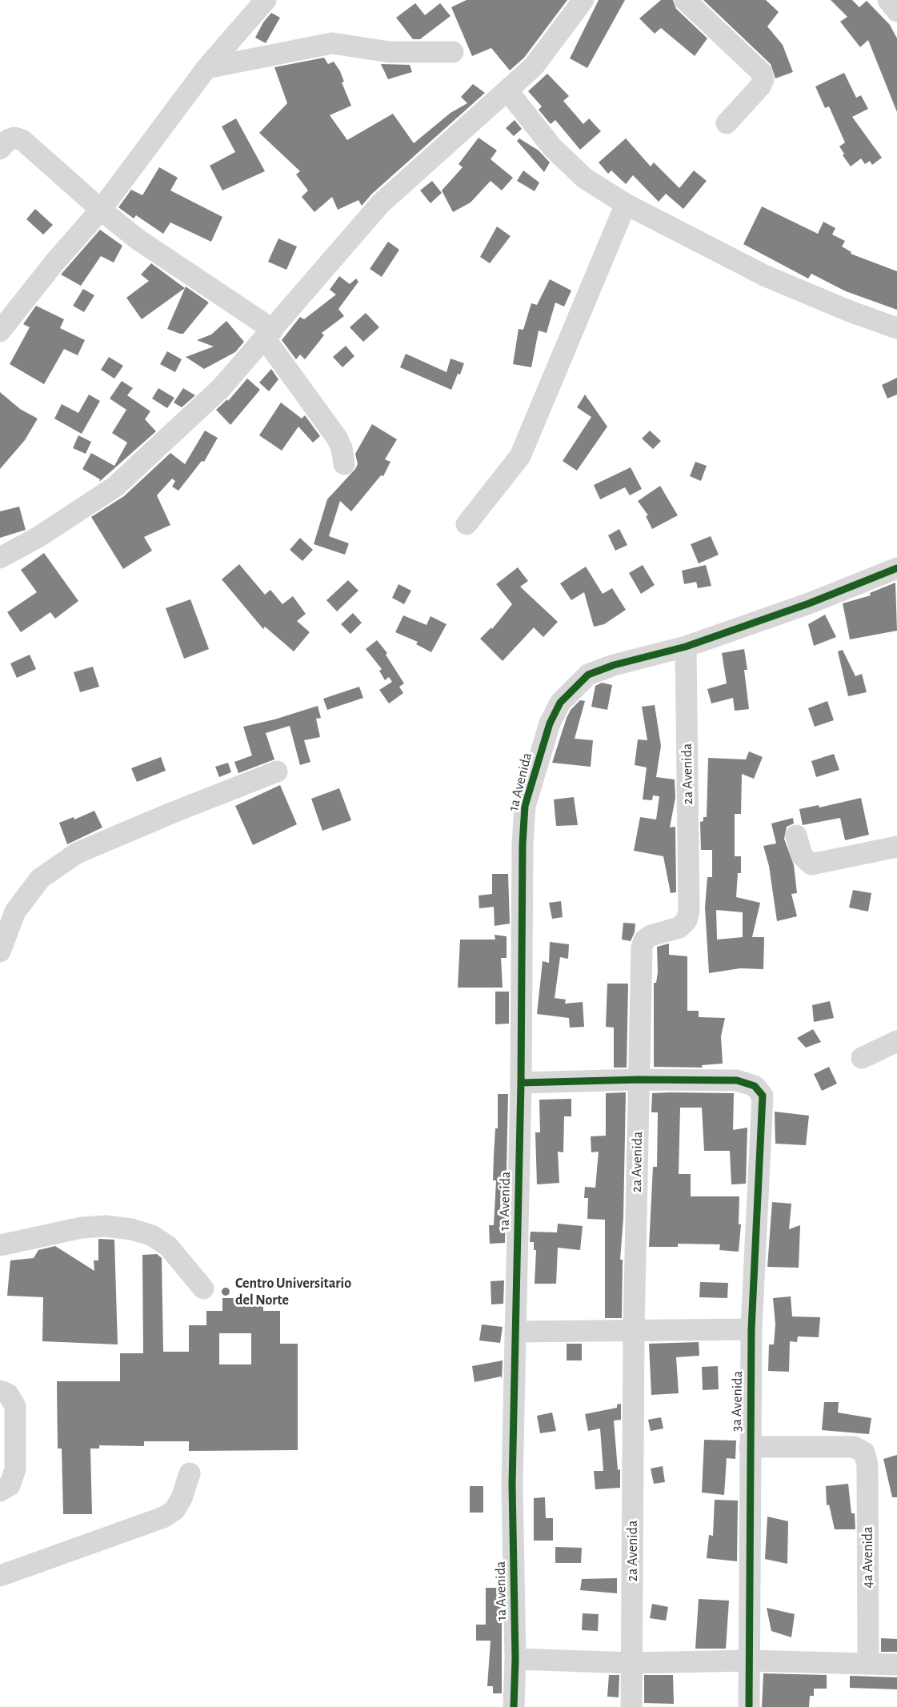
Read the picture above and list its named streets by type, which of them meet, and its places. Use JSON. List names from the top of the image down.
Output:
{
  "streets": {
    "street": [
      "2a Avenida",
      "1a Avenida",
      "3a Avenida",
      "4a Avenida"
    ]
  },
  "crossings": [
    ["2a Avenida", "1a Avenida"],
    ["2a Avenida", "3a Avenida"],
    ["3a Avenida", "4a Avenida"]
  ],
  "places": ["Centro Universitario del Norte"]
}
